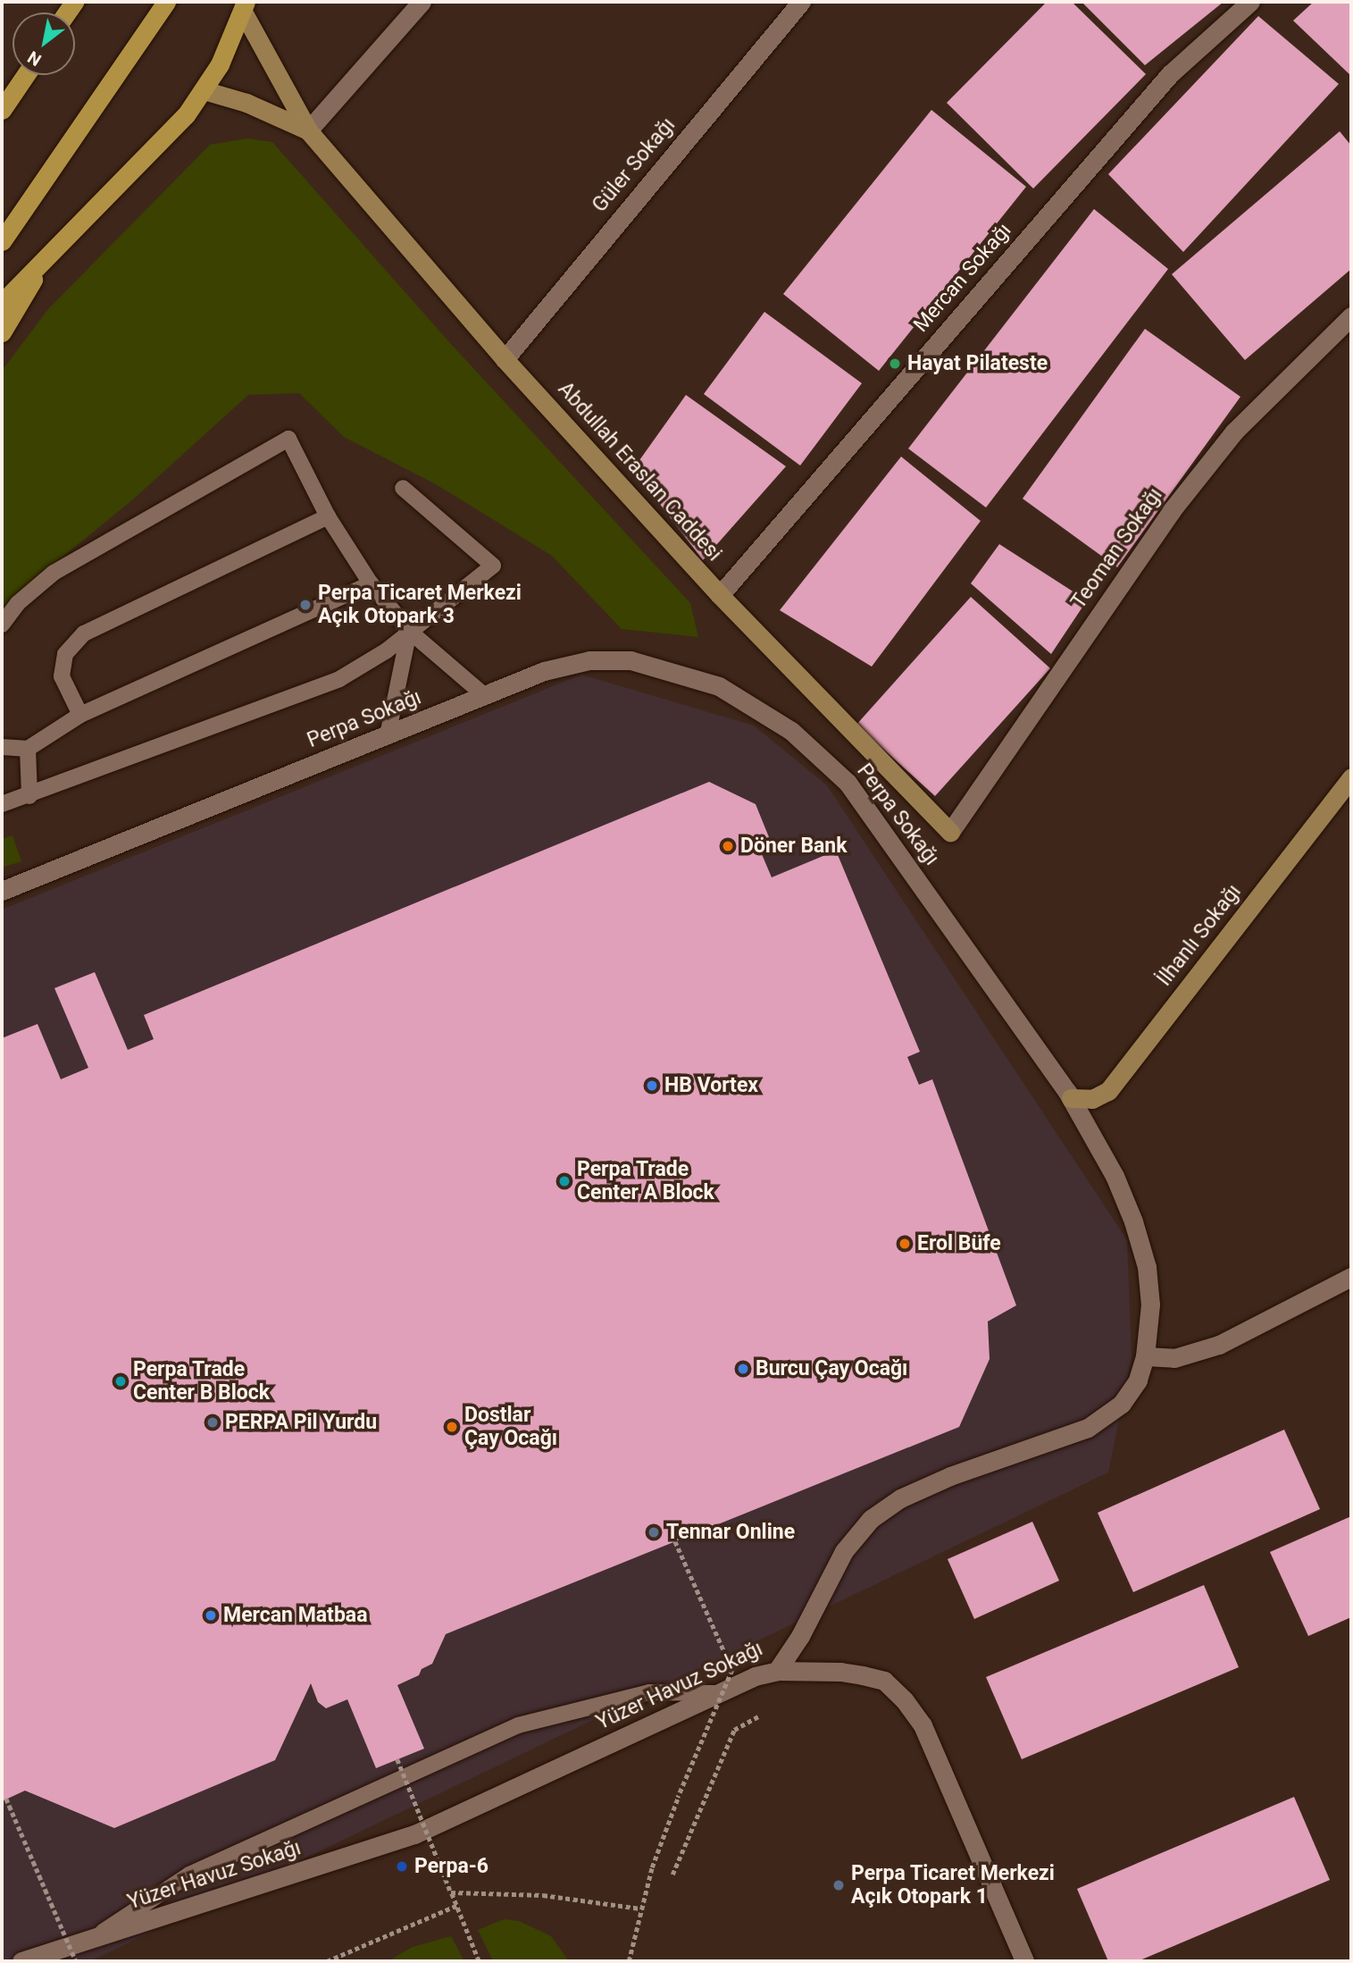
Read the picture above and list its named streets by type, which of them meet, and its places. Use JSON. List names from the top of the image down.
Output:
{
  "streets": {
    "street": [
      "Güler Sokağı",
      "Mercan Sokağı",
      "Abdullah Eraslan Caddesi",
      "Teoman Sokağı",
      "Perpa Sokağı",
      "İlhanlı Sokağı",
      "Yüzer Havuz Sokağı"
    ]
  },
  "crossings": [
    ["Güler Sokağı", "Abdullah Eraslan Caddesi"],
    ["Mercan Sokağı", "Abdullah Eraslan Caddesi"],
    ["Abdullah Eraslan Caddesi", "Teoman Sokağı"],
    ["Perpa Sokağı", "İlhanlı Sokağı"],
    ["Perpa Sokağı", "Yüzer Havuz Sokağı"]
  ],
  "places": [
    "Hayat Pilateste",
    "Perpa Ticaret Merkezi Açık Otopark 3",
    "Döner Bank",
    "HB Vortex",
    "Perpa Trade Center A Block",
    "Erol Büfe",
    "Burcu Çay Ocağı",
    "Perpa Trade Center B Block",
    "PERPA Pil Yurdu",
    "Dostlar Çay Ocağı",
    "Tennar Online",
    "Mercan Matbaa",
    "Perpa-6",
    "Perpa Ticaret Merkezi Açık Otopark 1"
  ],
  "north": "bottom left"
}
